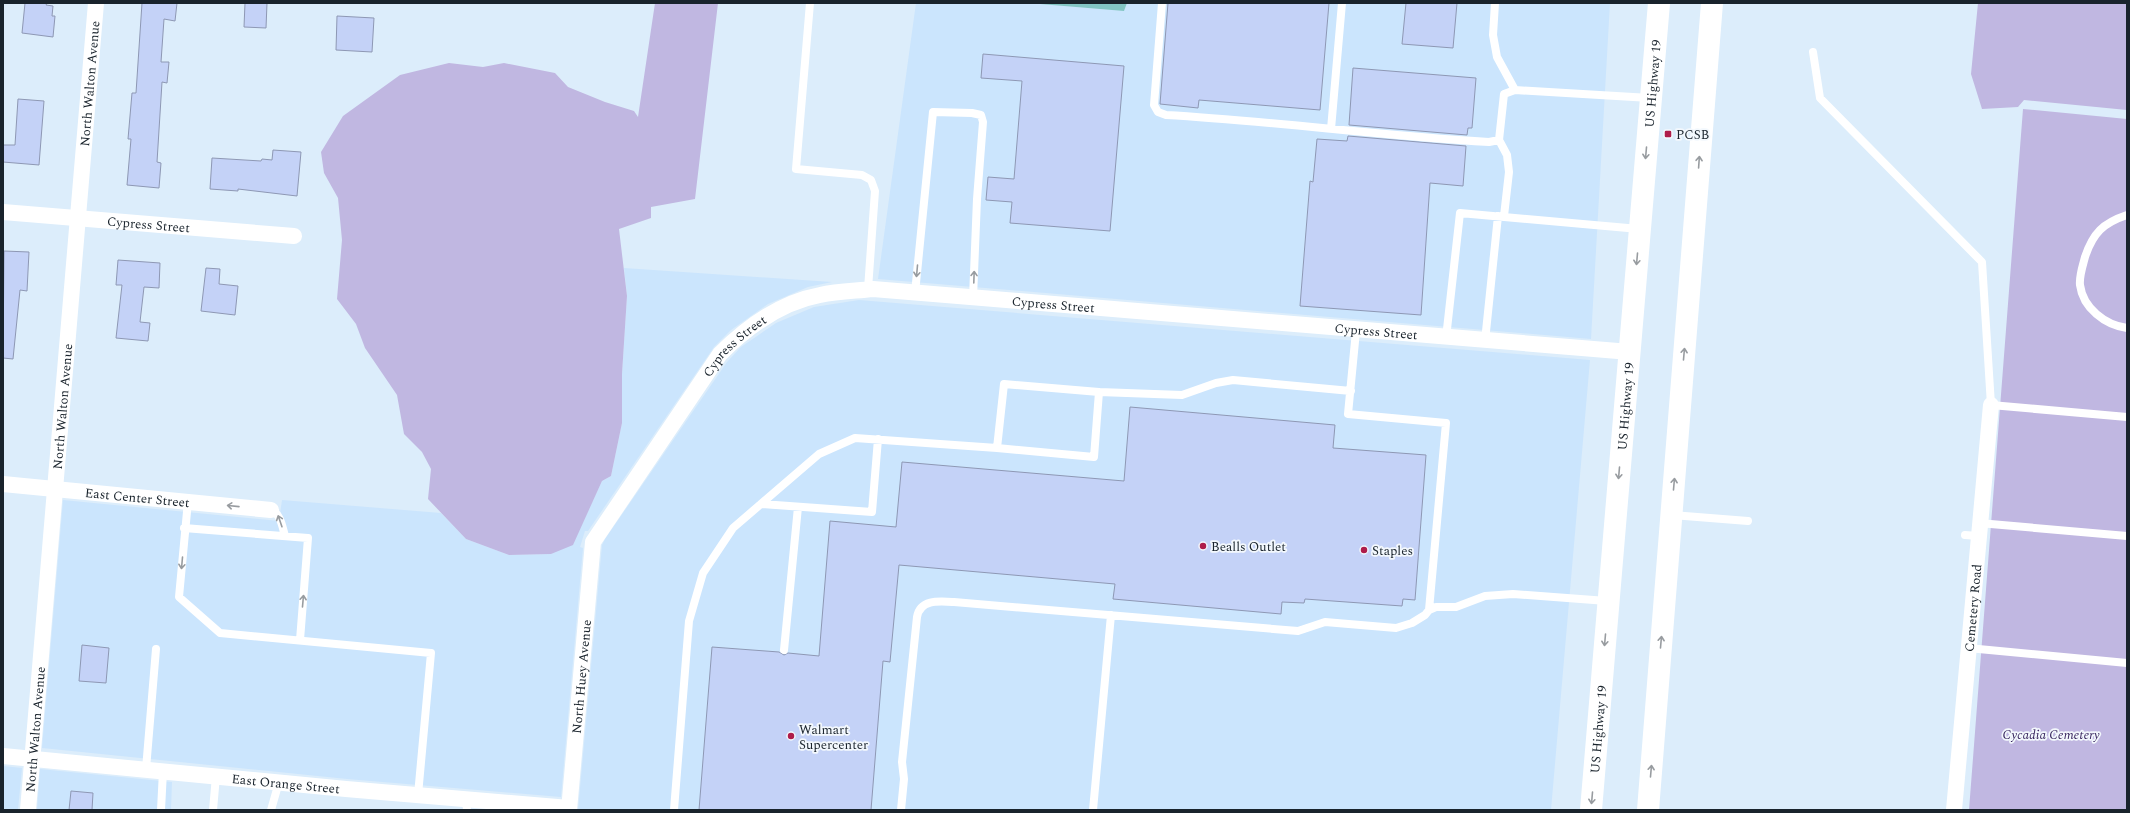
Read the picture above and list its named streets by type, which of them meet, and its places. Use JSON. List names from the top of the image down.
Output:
{
  "streets": {
    "highway": ["US Highway 19"],
    "street": [
      "North Walton Avenue",
      "Cypress Street",
      "East Center Street",
      "Cemetery Road",
      "North Huey Avenue",
      "East Orange Street"
    ]
  },
  "crossings": [
    ["North Walton Avenue", "Cypress Street"],
    ["North Walton Avenue", "East Center Street"],
    ["North Walton Avenue", "East Orange Street"],
    ["US Highway 19", "Cypress Street"],
    ["Cypress Street", "North Huey Avenue"],
    ["North Huey Avenue", "East Orange Street"]
  ],
  "parks": ["Cycadia Cemetery"],
  "places": {
    "transit": ["PCSB"],
    "other": ["Bealls Outlet", "Staples", "Walmart Supercenter"]
  }
}
